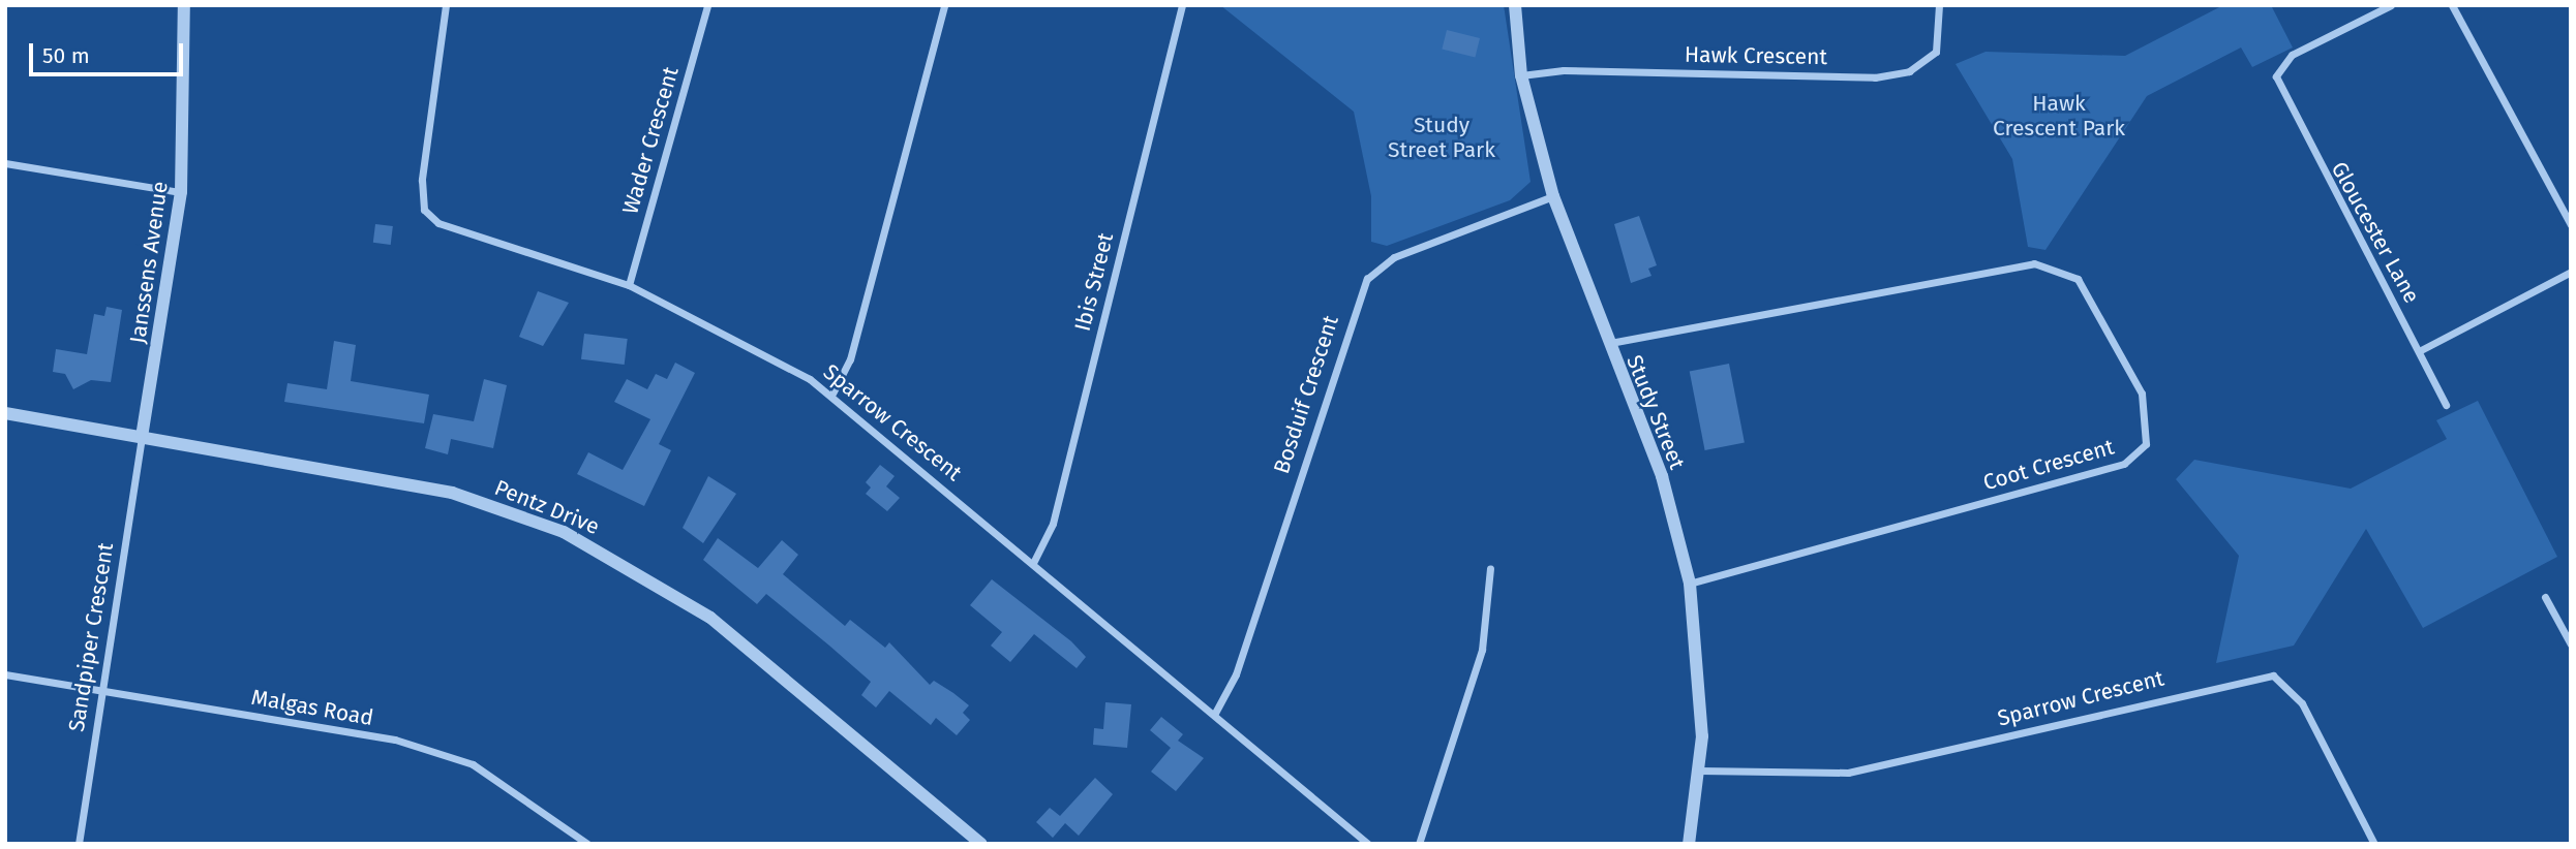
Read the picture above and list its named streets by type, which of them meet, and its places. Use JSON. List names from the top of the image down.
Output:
{
  "streets": {
    "street": [
      "Hawk Crescent",
      "Wader Crescent",
      "Gloucester Lane",
      "Janssens Avenue",
      "Ibis Street",
      "Bosduif Crescent",
      "Study Street",
      "Sparrow Crescent",
      "Coot Crescent",
      "Pentz Drive",
      "Sandpiper Crescent",
      "Malgas Road"
    ]
  },
  "crossings": [
    ["Hawk Crescent", "Study Street"],
    ["Wader Crescent", "Sparrow Crescent"],
    ["Janssens Avenue", "Pentz Drive"],
    ["Janssens Avenue", "Sandpiper Crescent"],
    ["Ibis Street", "Sparrow Crescent"],
    ["Bosduif Crescent", "Study Street"],
    ["Bosduif Crescent", "Sparrow Crescent"],
    ["Study Street", "Sparrow Crescent"],
    ["Study Street", "Coot Crescent"],
    ["Pentz Drive", "Sandpiper Crescent"],
    ["Sandpiper Crescent", "Malgas Road"]
  ],
  "parks": ["Hawk Crescent Park", "Study Street Park"],
  "scale_bar": "50 m"
}
